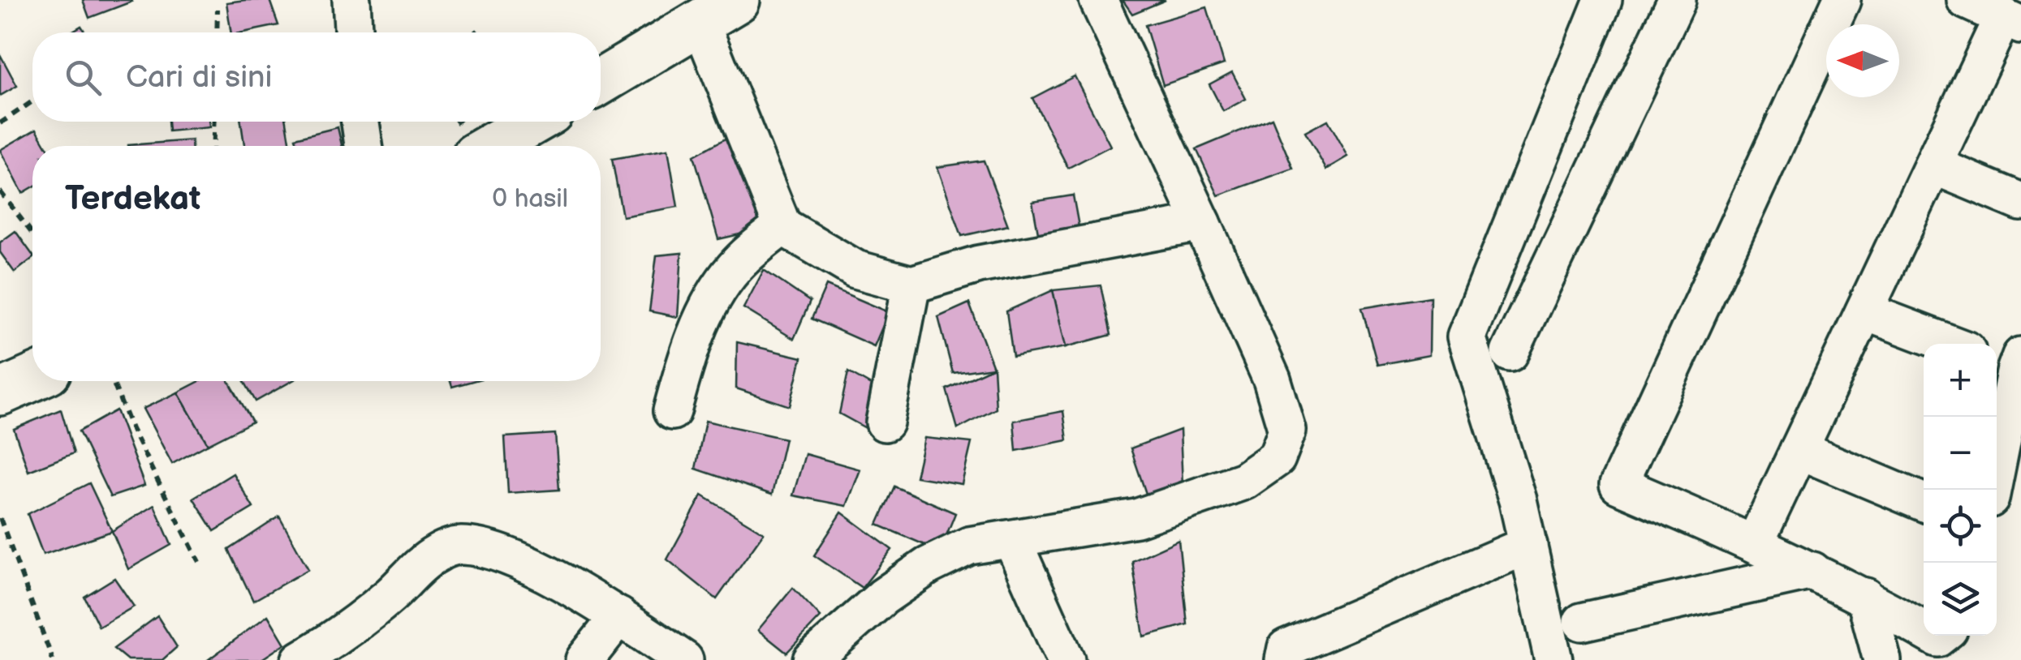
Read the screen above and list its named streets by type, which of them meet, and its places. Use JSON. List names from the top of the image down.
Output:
{
  "north": "left",
  "page": {
    "search": "Cari di sini",
    "heading": ["Terdekat", "0 hasil"],
    "map_buttons": ["+", "−"]
  }
}
